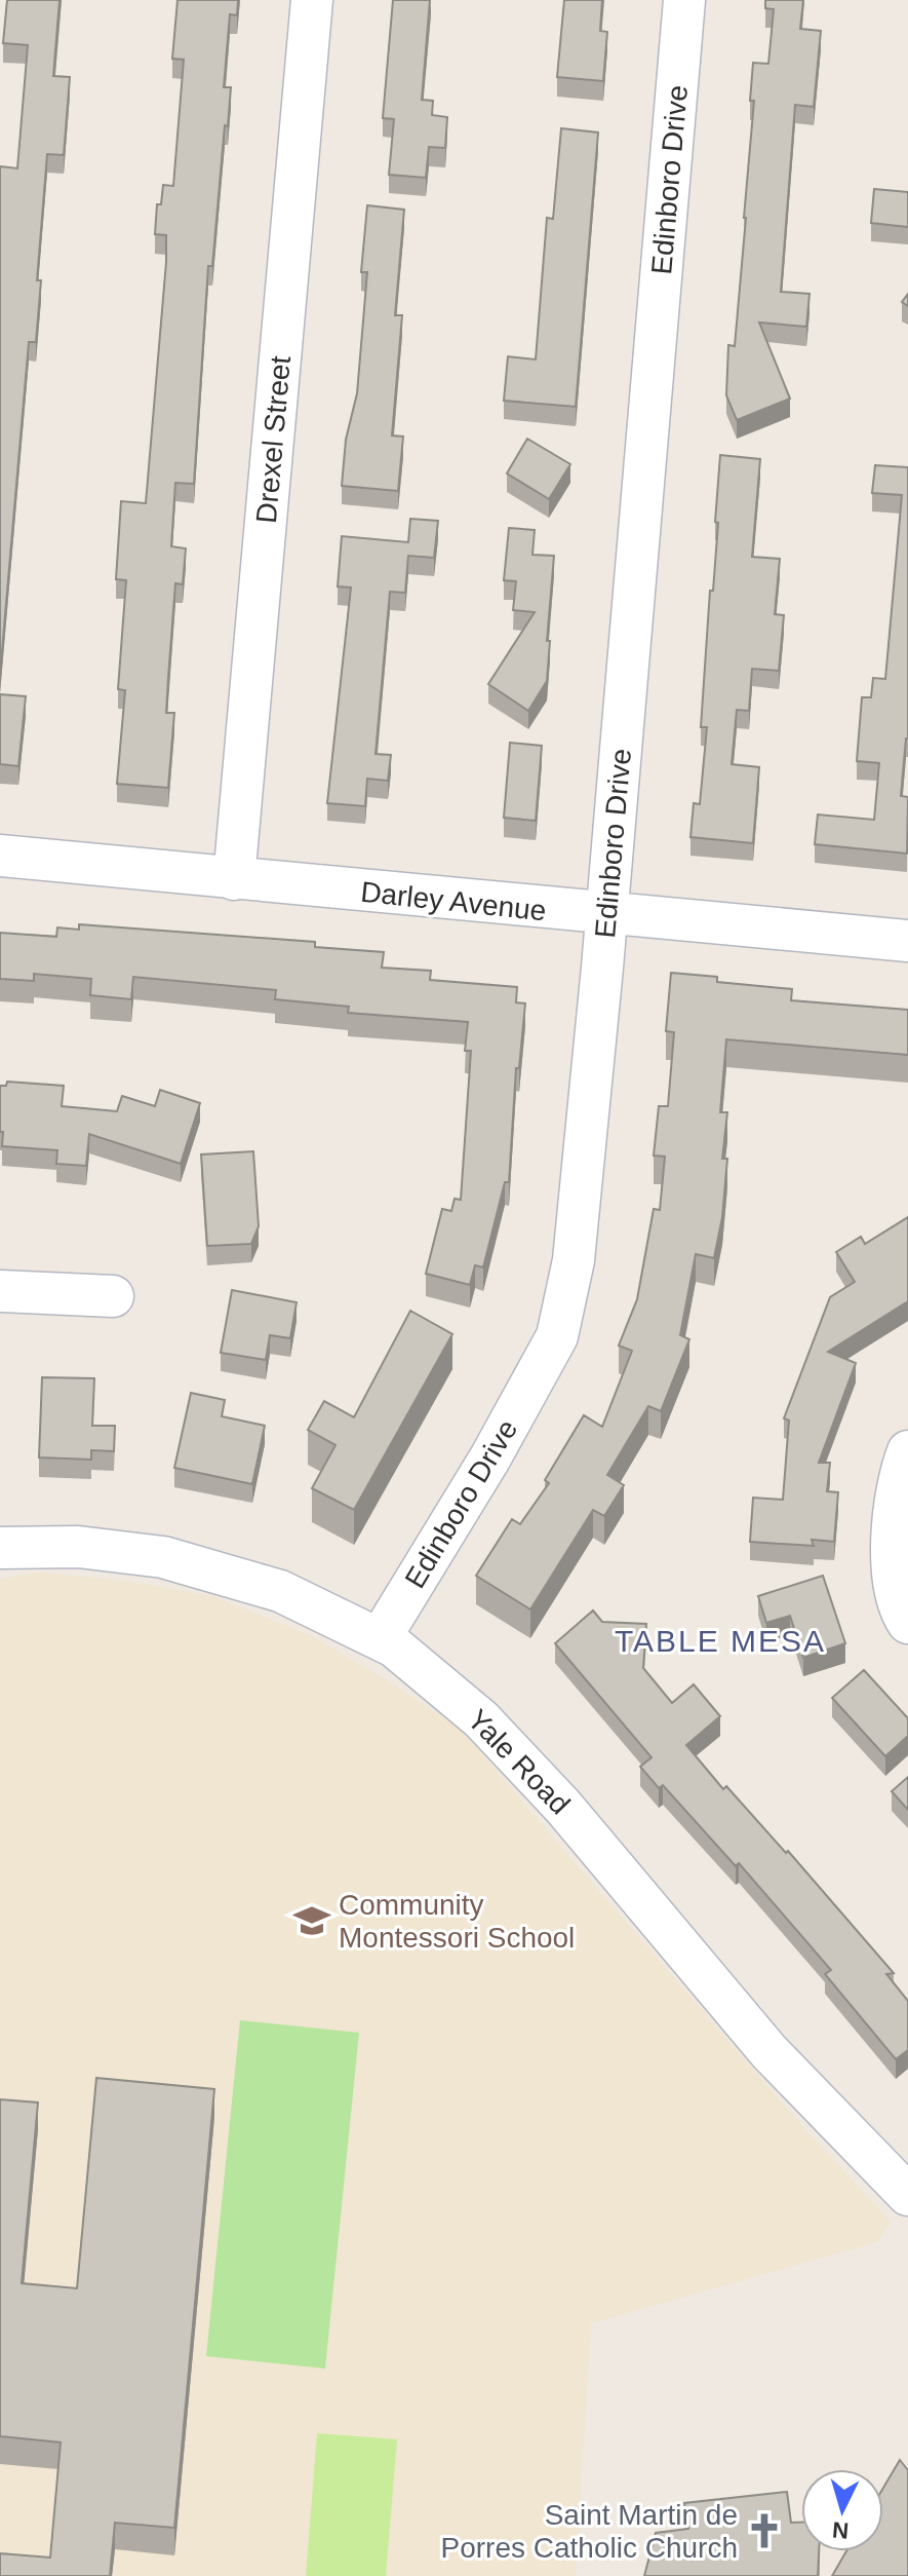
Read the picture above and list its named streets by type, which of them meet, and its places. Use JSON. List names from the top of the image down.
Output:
{
  "streets": {
    "street": [
      "Edinboro Drive",
      "Drexel Street",
      "Darley Avenue",
      "Yale Road"
    ]
  },
  "crossings": [
    ["Edinboro Drive", "Darley Avenue"],
    ["Edinboro Drive", "Yale Road"],
    ["Drexel Street", "Darley Avenue"]
  ],
  "districts": ["TABLE MESA"],
  "places": {
    "school or university": ["Community Montessori School"],
    "church": ["Saint Martin de Porres Catholic Church"]
  },
  "north": "bottom"
}
